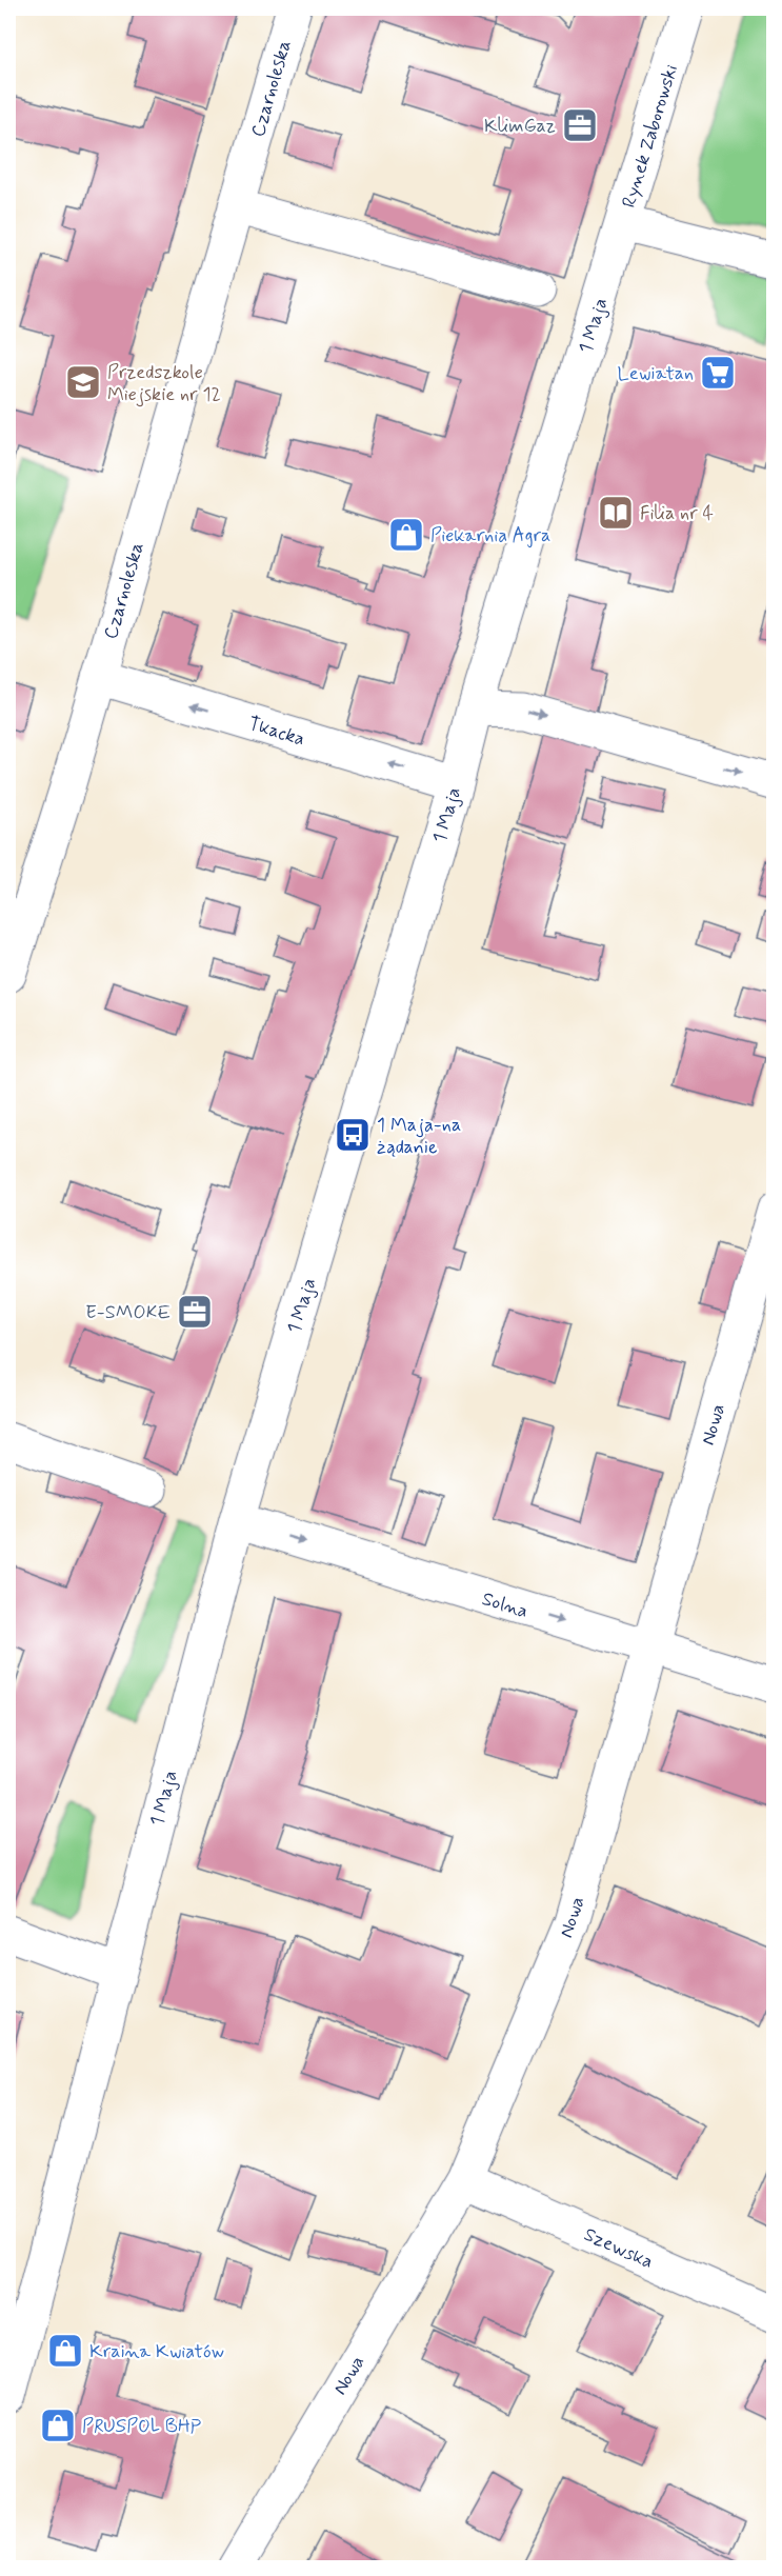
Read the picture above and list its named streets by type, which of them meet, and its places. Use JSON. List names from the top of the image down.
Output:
{
  "streets": {
    "street": [
      "Czarnoleska",
      "Rynek Zaborowski",
      "1 Maja",
      "Tkacka",
      "Nowa",
      "Solna",
      "Szewska"
    ]
  },
  "crossings": [
    ["Czarnoleska", "Tkacka"],
    ["Rynek Zaborowski", "1 Maja"],
    ["1 Maja", "Tkacka"],
    ["1 Maja", "Solna"],
    ["Nowa", "Solna"],
    ["Nowa", "Szewska"]
  ],
  "one_way": ["Tkacka", "Solna"],
  "places": {
    "office": ["KlimGaz", "E-SMOKE"],
    "supermarket": ["Lewiatan"],
    "school or university": ["Przedszkole Miejskie nr 12"],
    "library": ["Filia nr 4"],
    "shop": ["Piekarnia Agra", "Kraina Kwiatów", "PRUSPOL BHP"],
    "bus stop": ["1 Maja-na żądanie"]
  }
}
